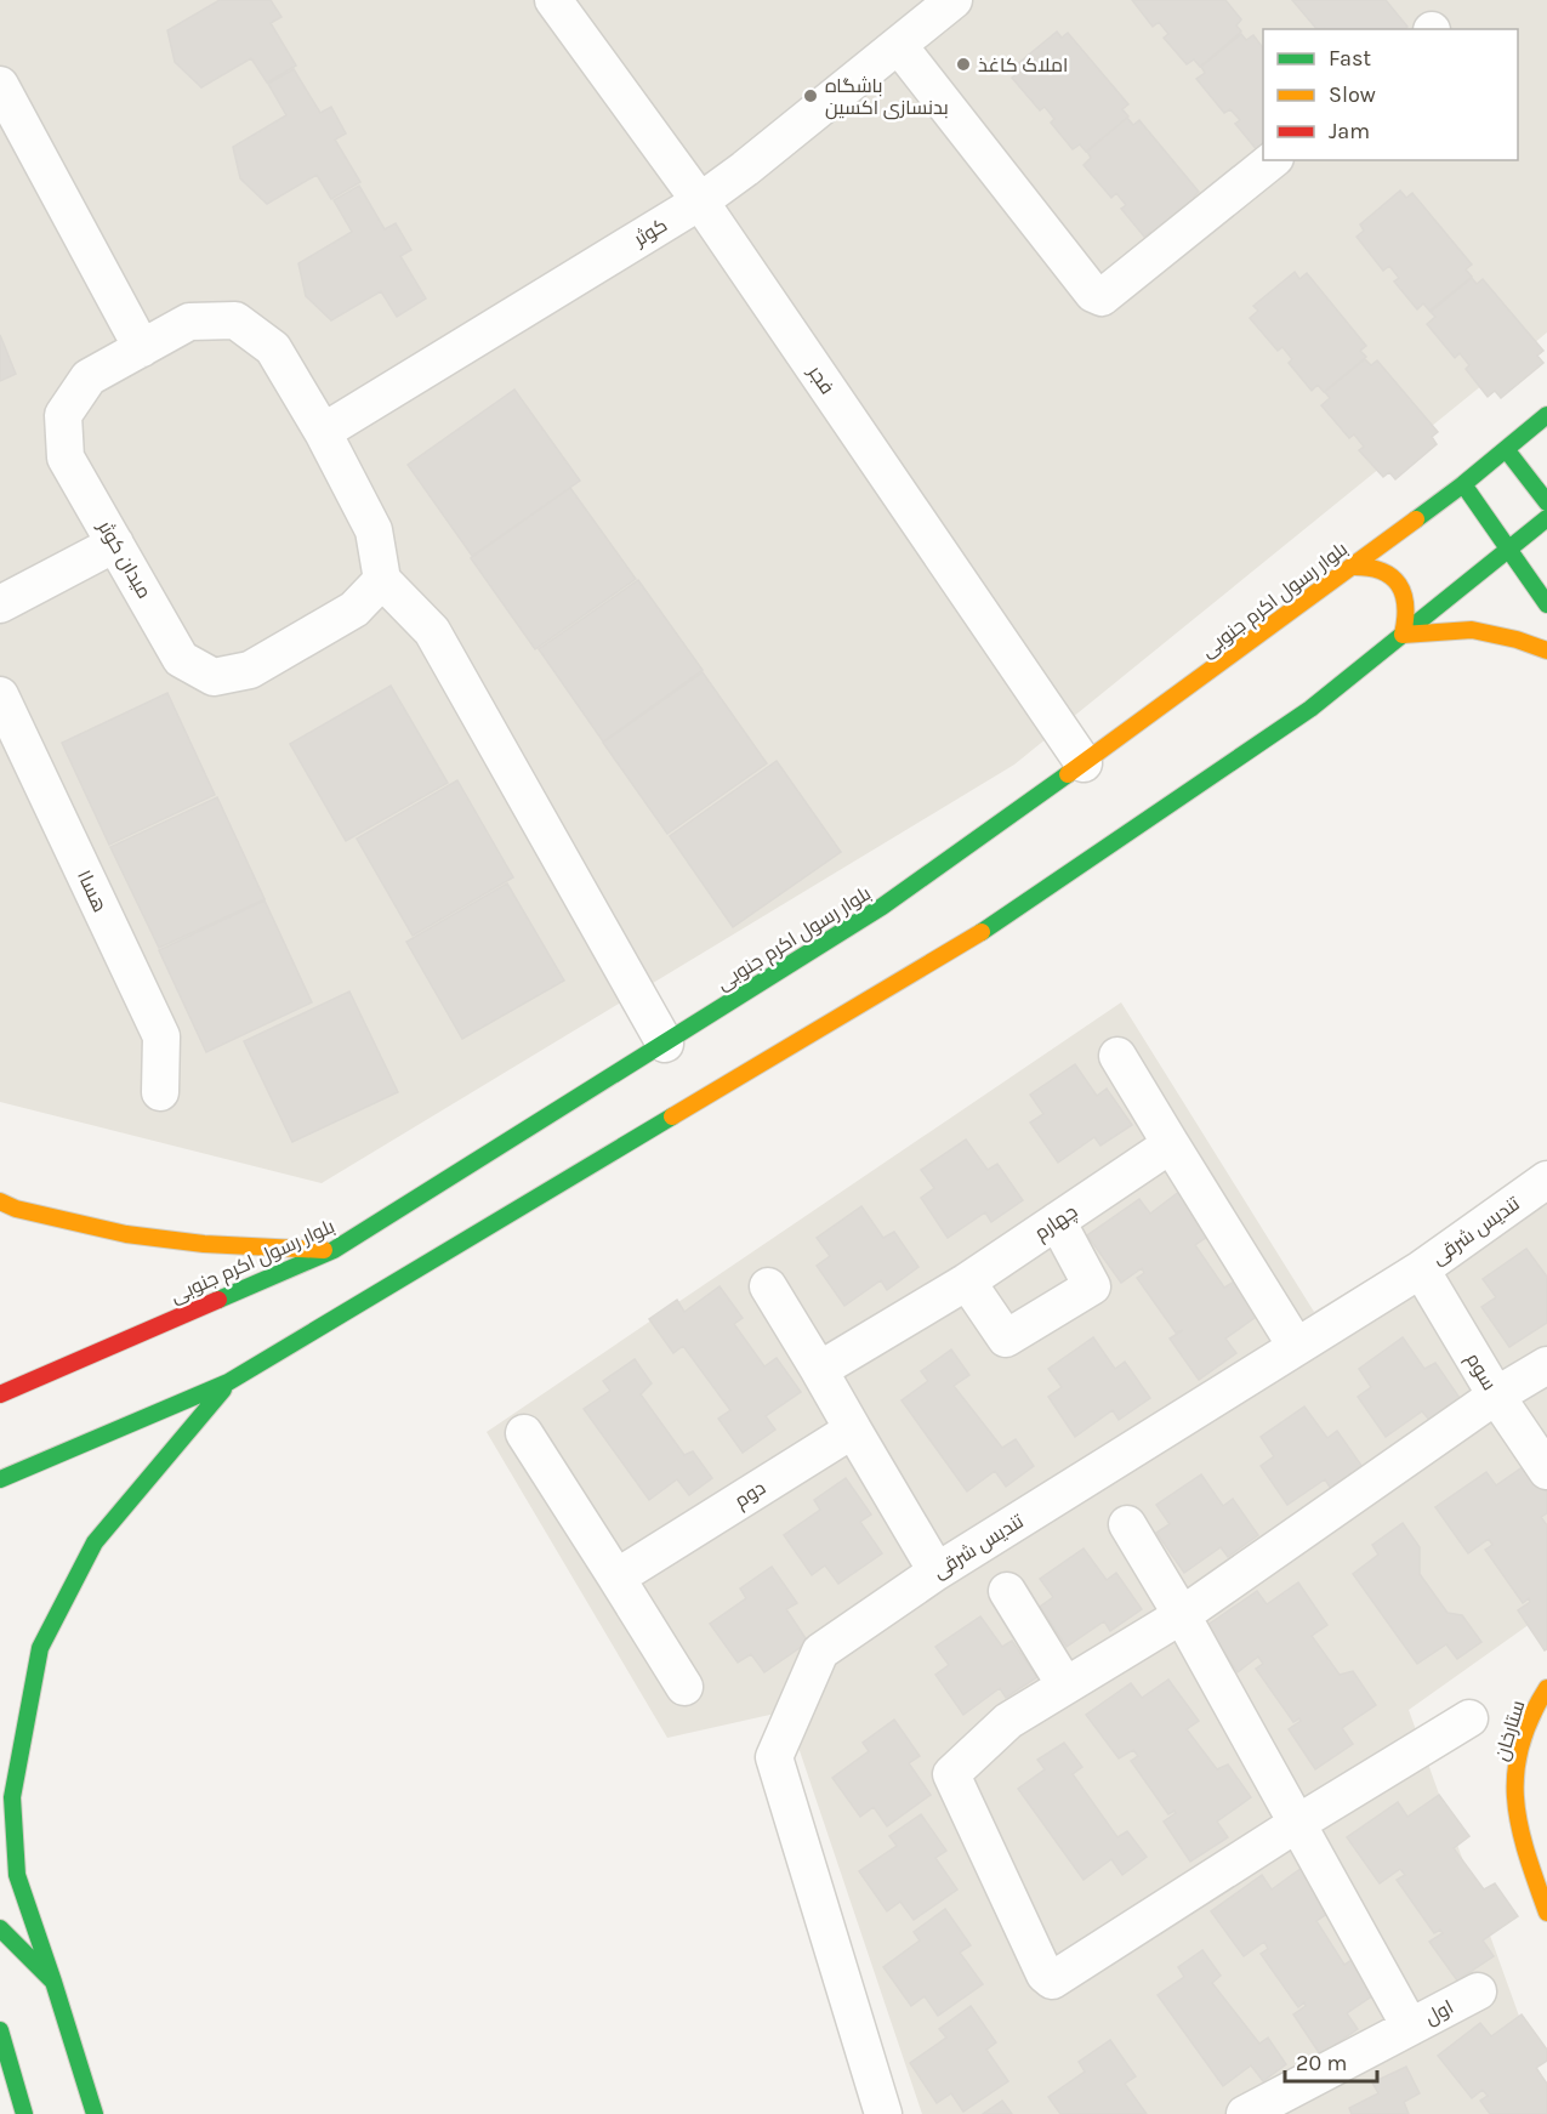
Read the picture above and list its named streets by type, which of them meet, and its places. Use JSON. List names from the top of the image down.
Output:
{
  "streets": {
    "main road": ["بلوار رسول اکرم جنوبی", "ستارخان"],
    "street": [
      "کوثر",
      "فجر",
      "میدان کوثر",
      "هسا۱",
      "چهارم",
      "تندیس شرقی",
      "سوم",
      "دوم",
      "اول"
    ]
  },
  "crossings": [
    ["کوثر", "فجر"],
    ["کوثر", "میدان کوثر"],
    ["فجر", "بلوار رسول اکرم جنوبی"],
    ["تندیس شرقی", "سوم"]
  ],
  "places": ["املاک کاغذ", "باشگاه بدنسازی اکسین"],
  "legend": ["Fast", "Slow", "Jam"],
  "scale_bar": "20 m"
}
